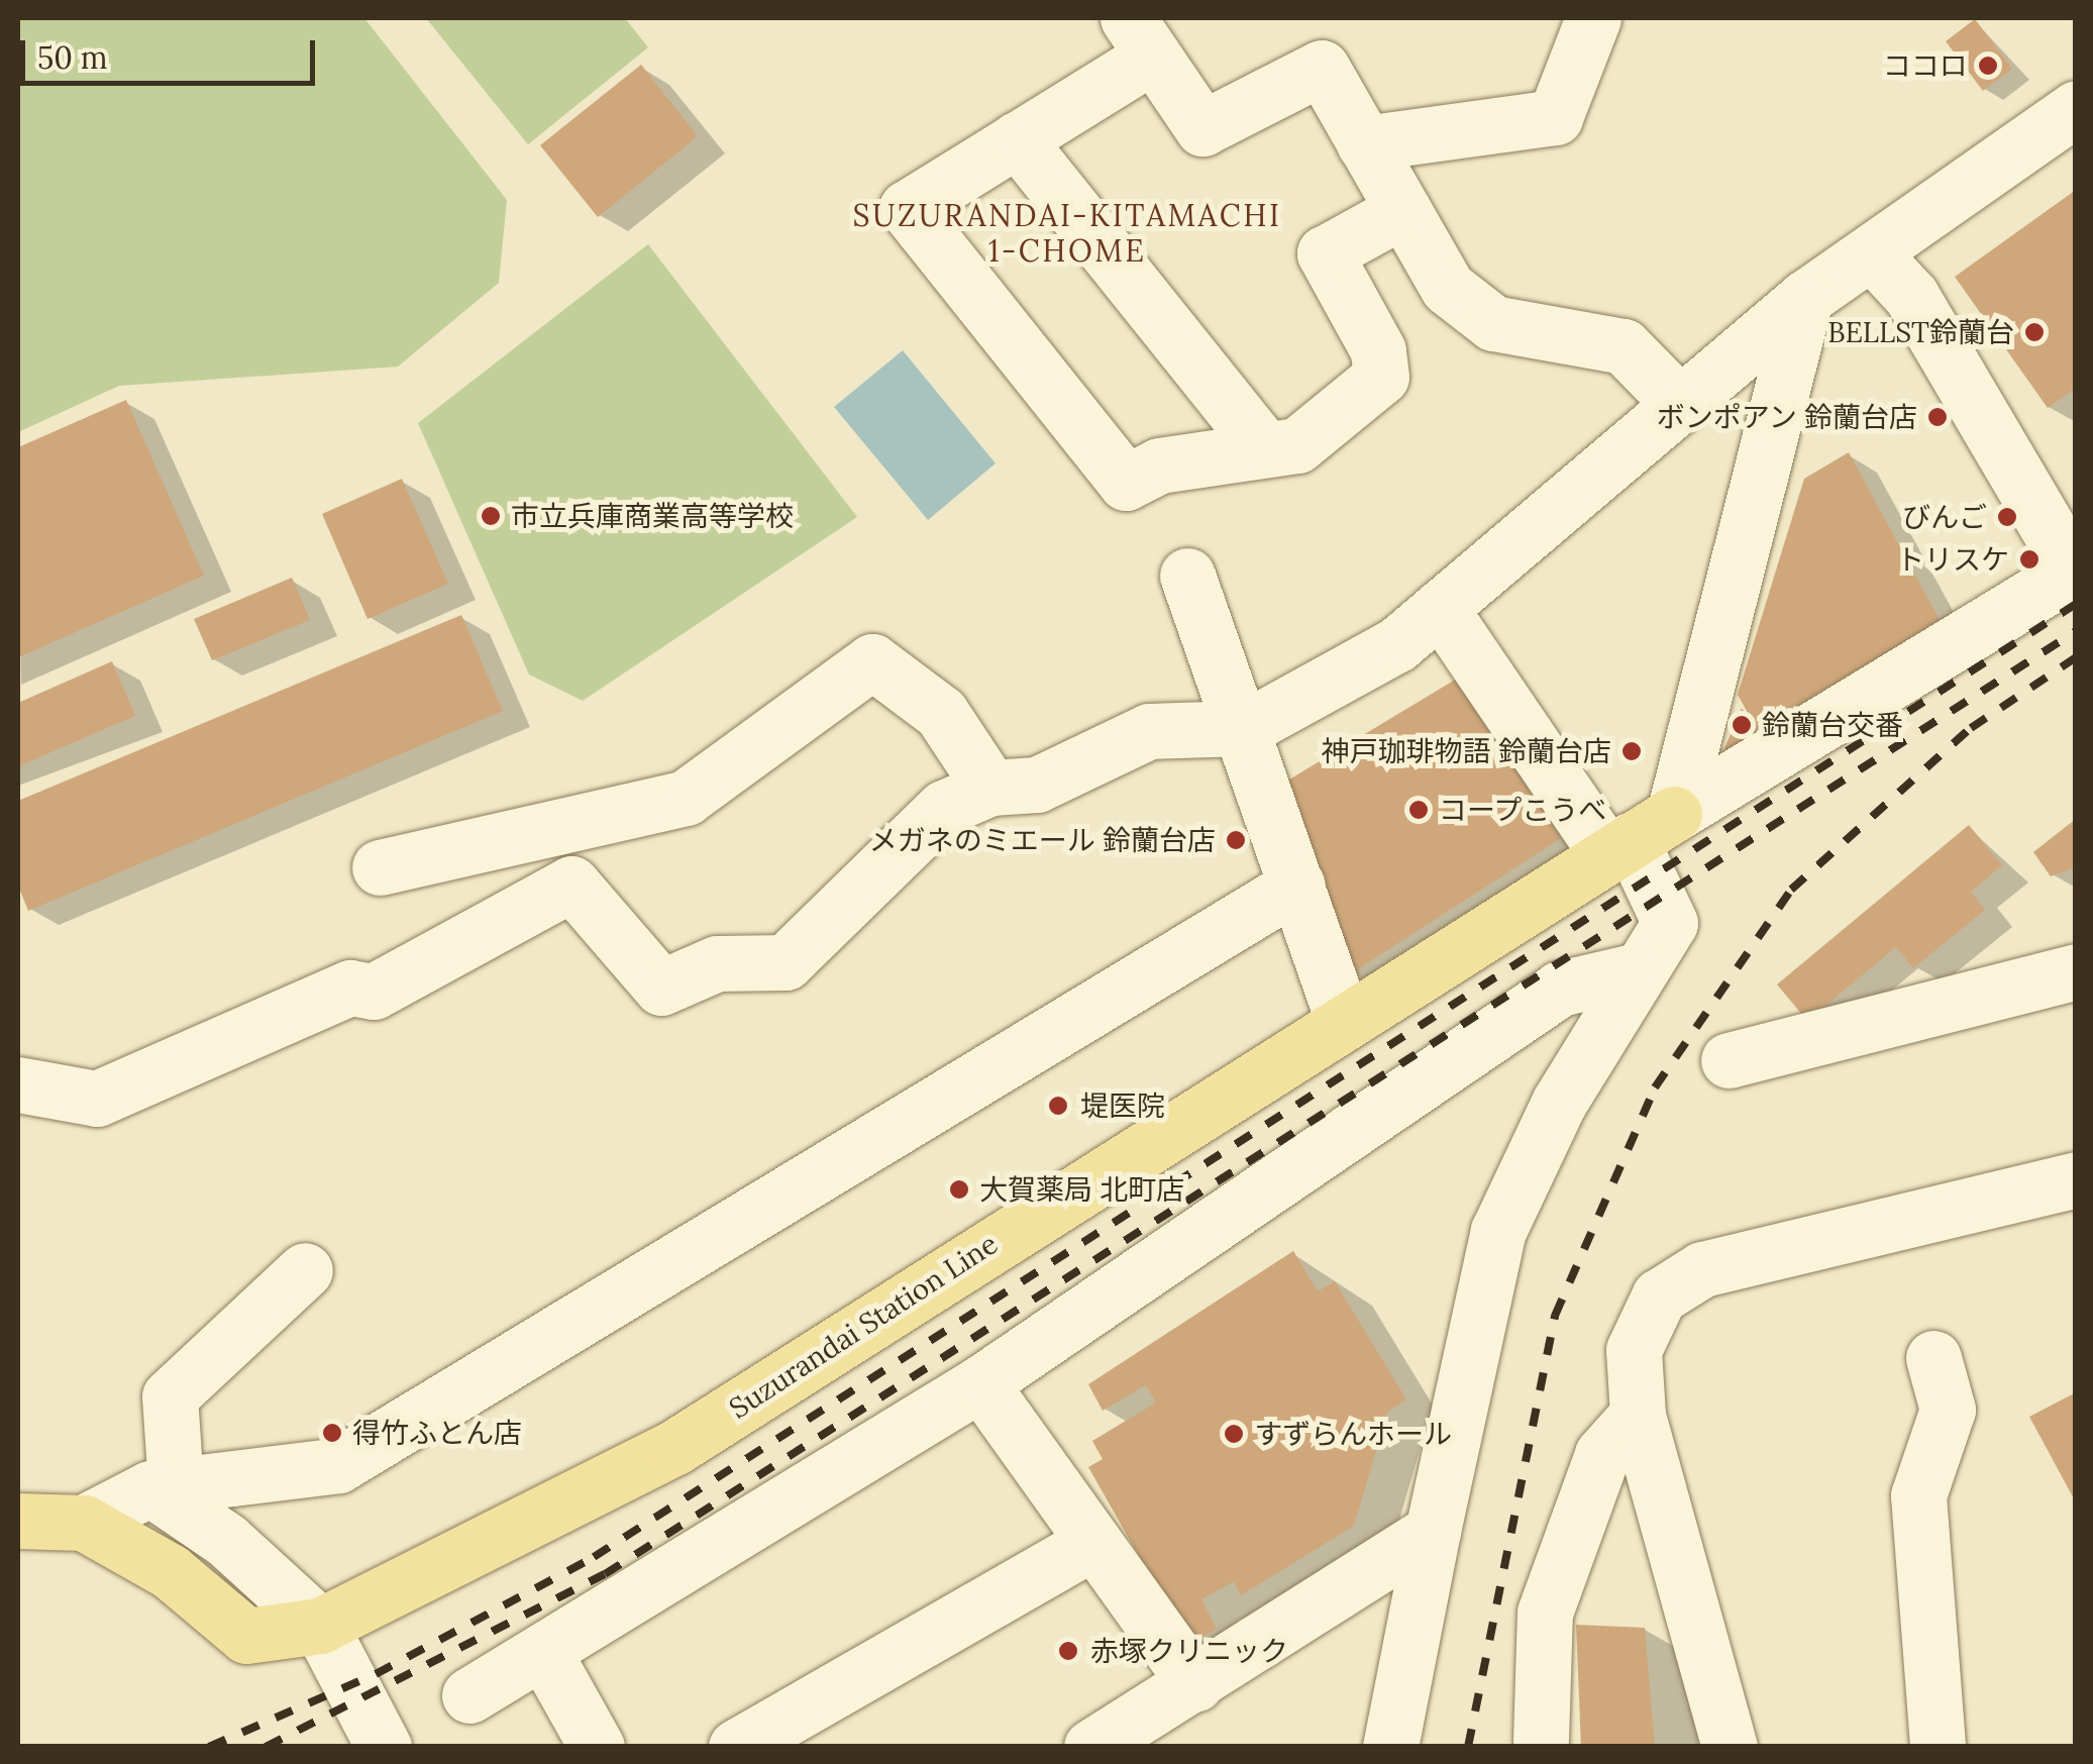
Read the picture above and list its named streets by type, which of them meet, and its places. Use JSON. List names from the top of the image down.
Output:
{
  "streets": {
    "main road": ["Suzurandai Station Line"]
  },
  "districts": ["SUZURANDAI-KITAMACHI 1-CHOME"],
  "places": [
    "ココロ",
    "BELLST鈴蘭台",
    "ボンポアン 鈴蘭台店",
    "市立兵庫商業高等学校",
    "びんご",
    "トリスケ",
    "鈴蘭台交番",
    "神戸珈琲物語 鈴蘭台店",
    "コープこうべ",
    "メガネのミエール 鈴蘭台店",
    "堤医院",
    "大賀薬局 北町店",
    "得竹ふとん店",
    "すずらんホール",
    "赤塚クリニック"
  ],
  "scale_bar": "50 m"
}
